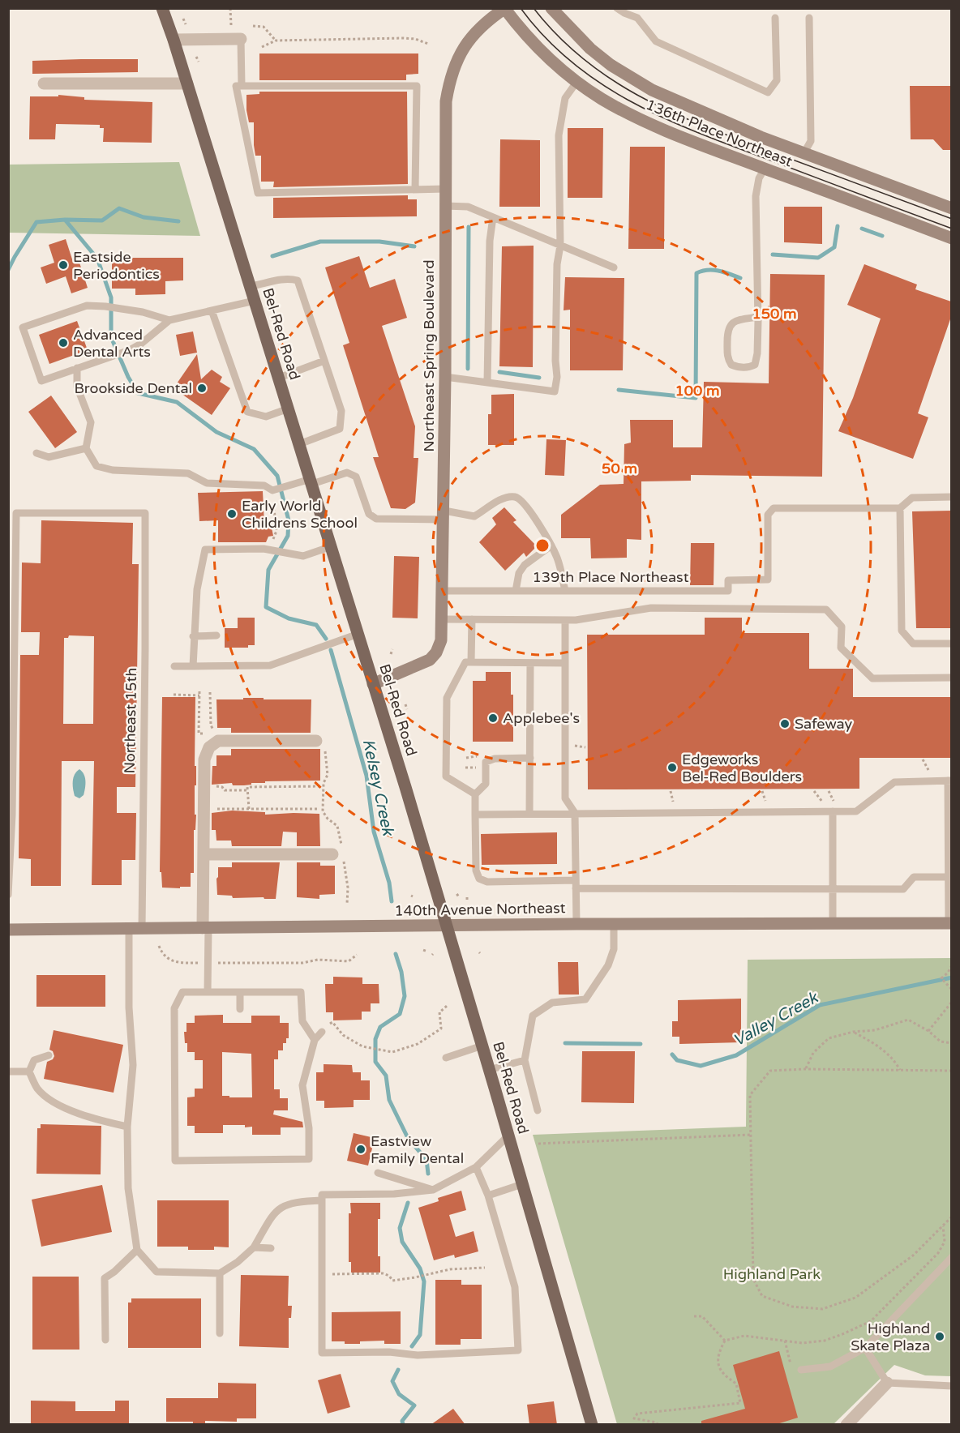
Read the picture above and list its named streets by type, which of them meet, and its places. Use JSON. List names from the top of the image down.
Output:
{
  "streets": {
    "main road": ["Bel-Red Road"],
    "street": ["136th Place Northeast", "Northeast Spring Boulevard", "140th Avenue Northeast"],
    "lane": ["139th Place Northeast", "Northeast 15th"]
  },
  "crossings": [
    ["136th Place Northeast", "Northeast Spring Boulevard"],
    ["Bel-Red Road", "Northeast Spring Boulevard"],
    ["Bel-Red Road", "140th Avenue Northeast"],
    ["Northeast Spring Boulevard", "139th Place Northeast"],
    ["Northeast 15th", "140th Avenue Northeast"]
  ],
  "water": ["Kelsey Creek", "Valley Creek"],
  "parks": ["Highland Park"],
  "places": [
    "Eastside Periodontics",
    "Advanced Dental Arts",
    "Brookside Dental",
    "Early World Childrens School",
    "Applebee's",
    "Safeway",
    "Edgeworks Bel-Red Boulders",
    "Eastview Family Dental",
    "Highland Skate Plaza"
  ],
  "rings": ["150 m", "100 m", "50 m"]
}
